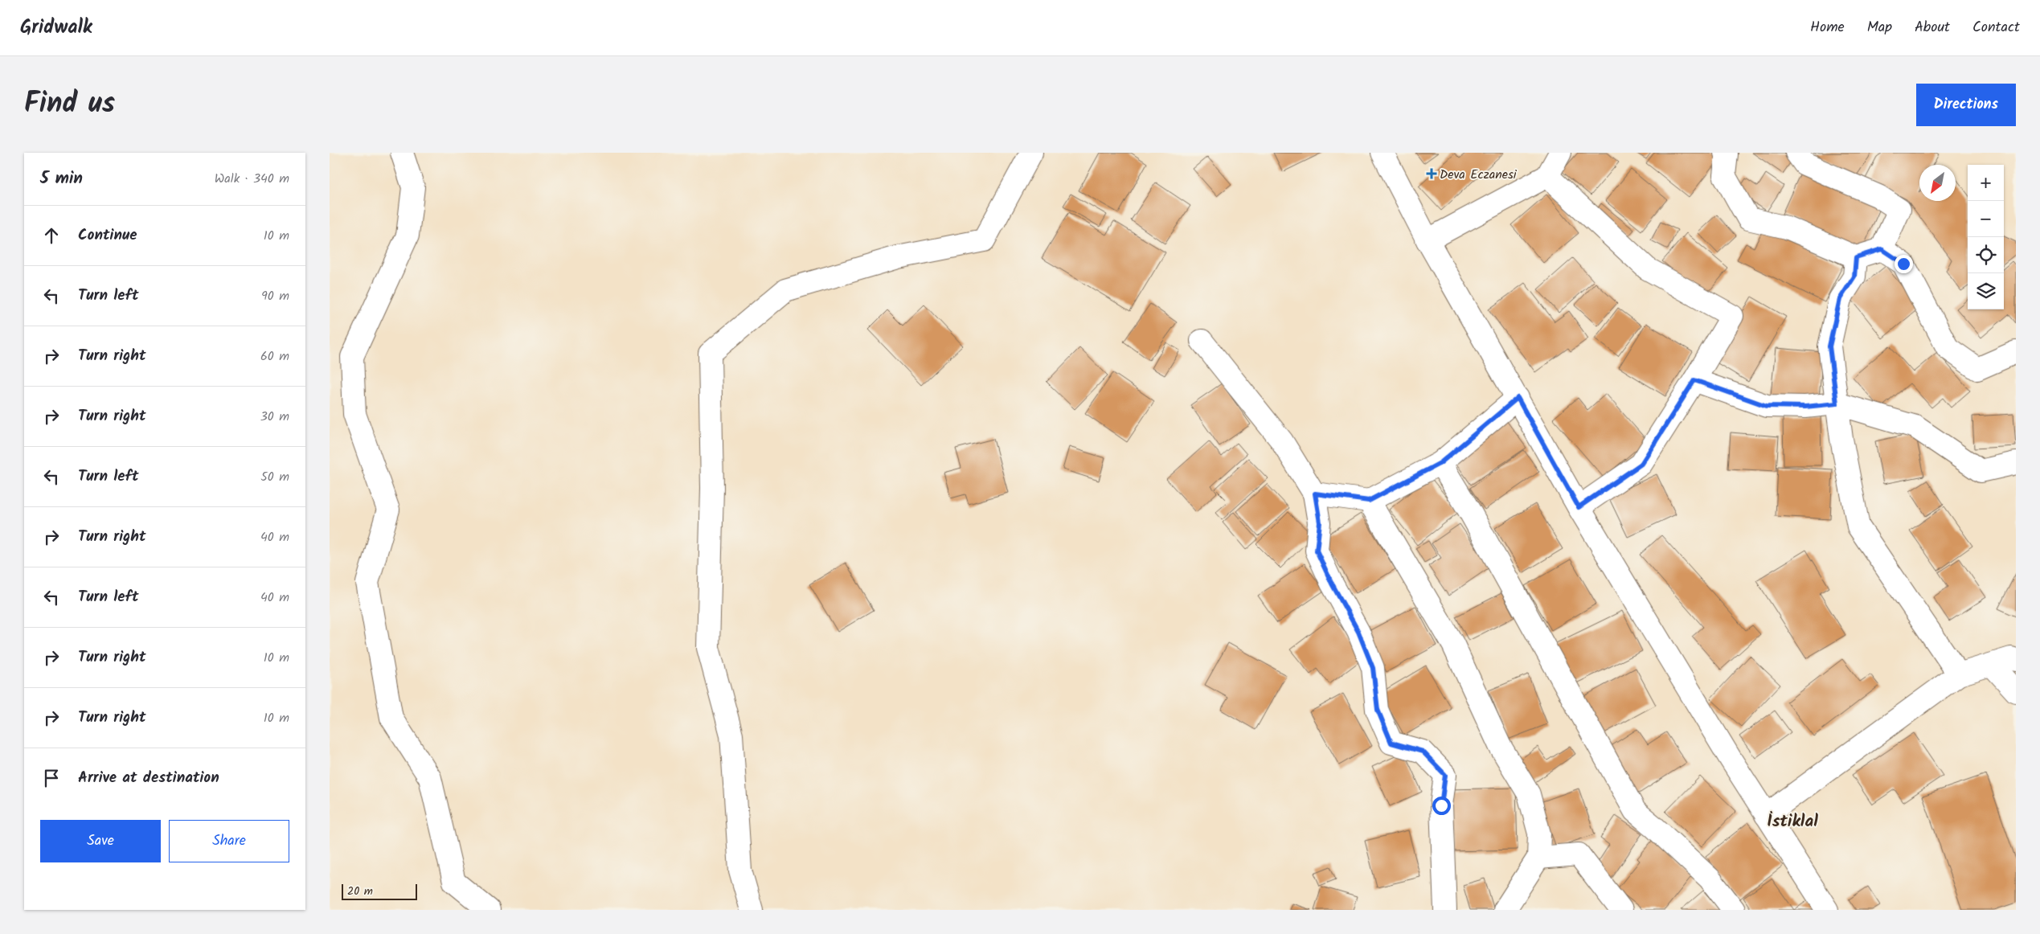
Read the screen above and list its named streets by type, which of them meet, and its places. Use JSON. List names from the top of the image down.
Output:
{
  "districts": ["İstiklal"],
  "places": {
    "health": ["Deva Eczanesi"]
  },
  "scale_bar": "20 m",
  "north": "bottom left",
  "page": {
    "header": "Gridwalk",
    "nav": [
      "Home",
      "Map",
      "About",
      "Contact"
    ],
    "title": "Find us",
    "buttons": [
      "Directions",
      ["Save", "Share"]
    ],
    "heading": ["5 min", "Walk · 340 m"],
    "map_buttons": ["+", "−"],
    "list": [
      ["Continue", "10 m"],
      ["Turn left", "90 m"],
      ["Turn right", "60 m"],
      ["Turn right", "30 m"],
      ["Turn left", "50 m"],
      ["Turn right", "40 m"],
      ["Turn left", "40 m"],
      ["Turn right", "10 m"],
      ["Turn right", "10 m"],
      "Arrive at destination"
    ],
    "scale": "20 m"
  }
}
